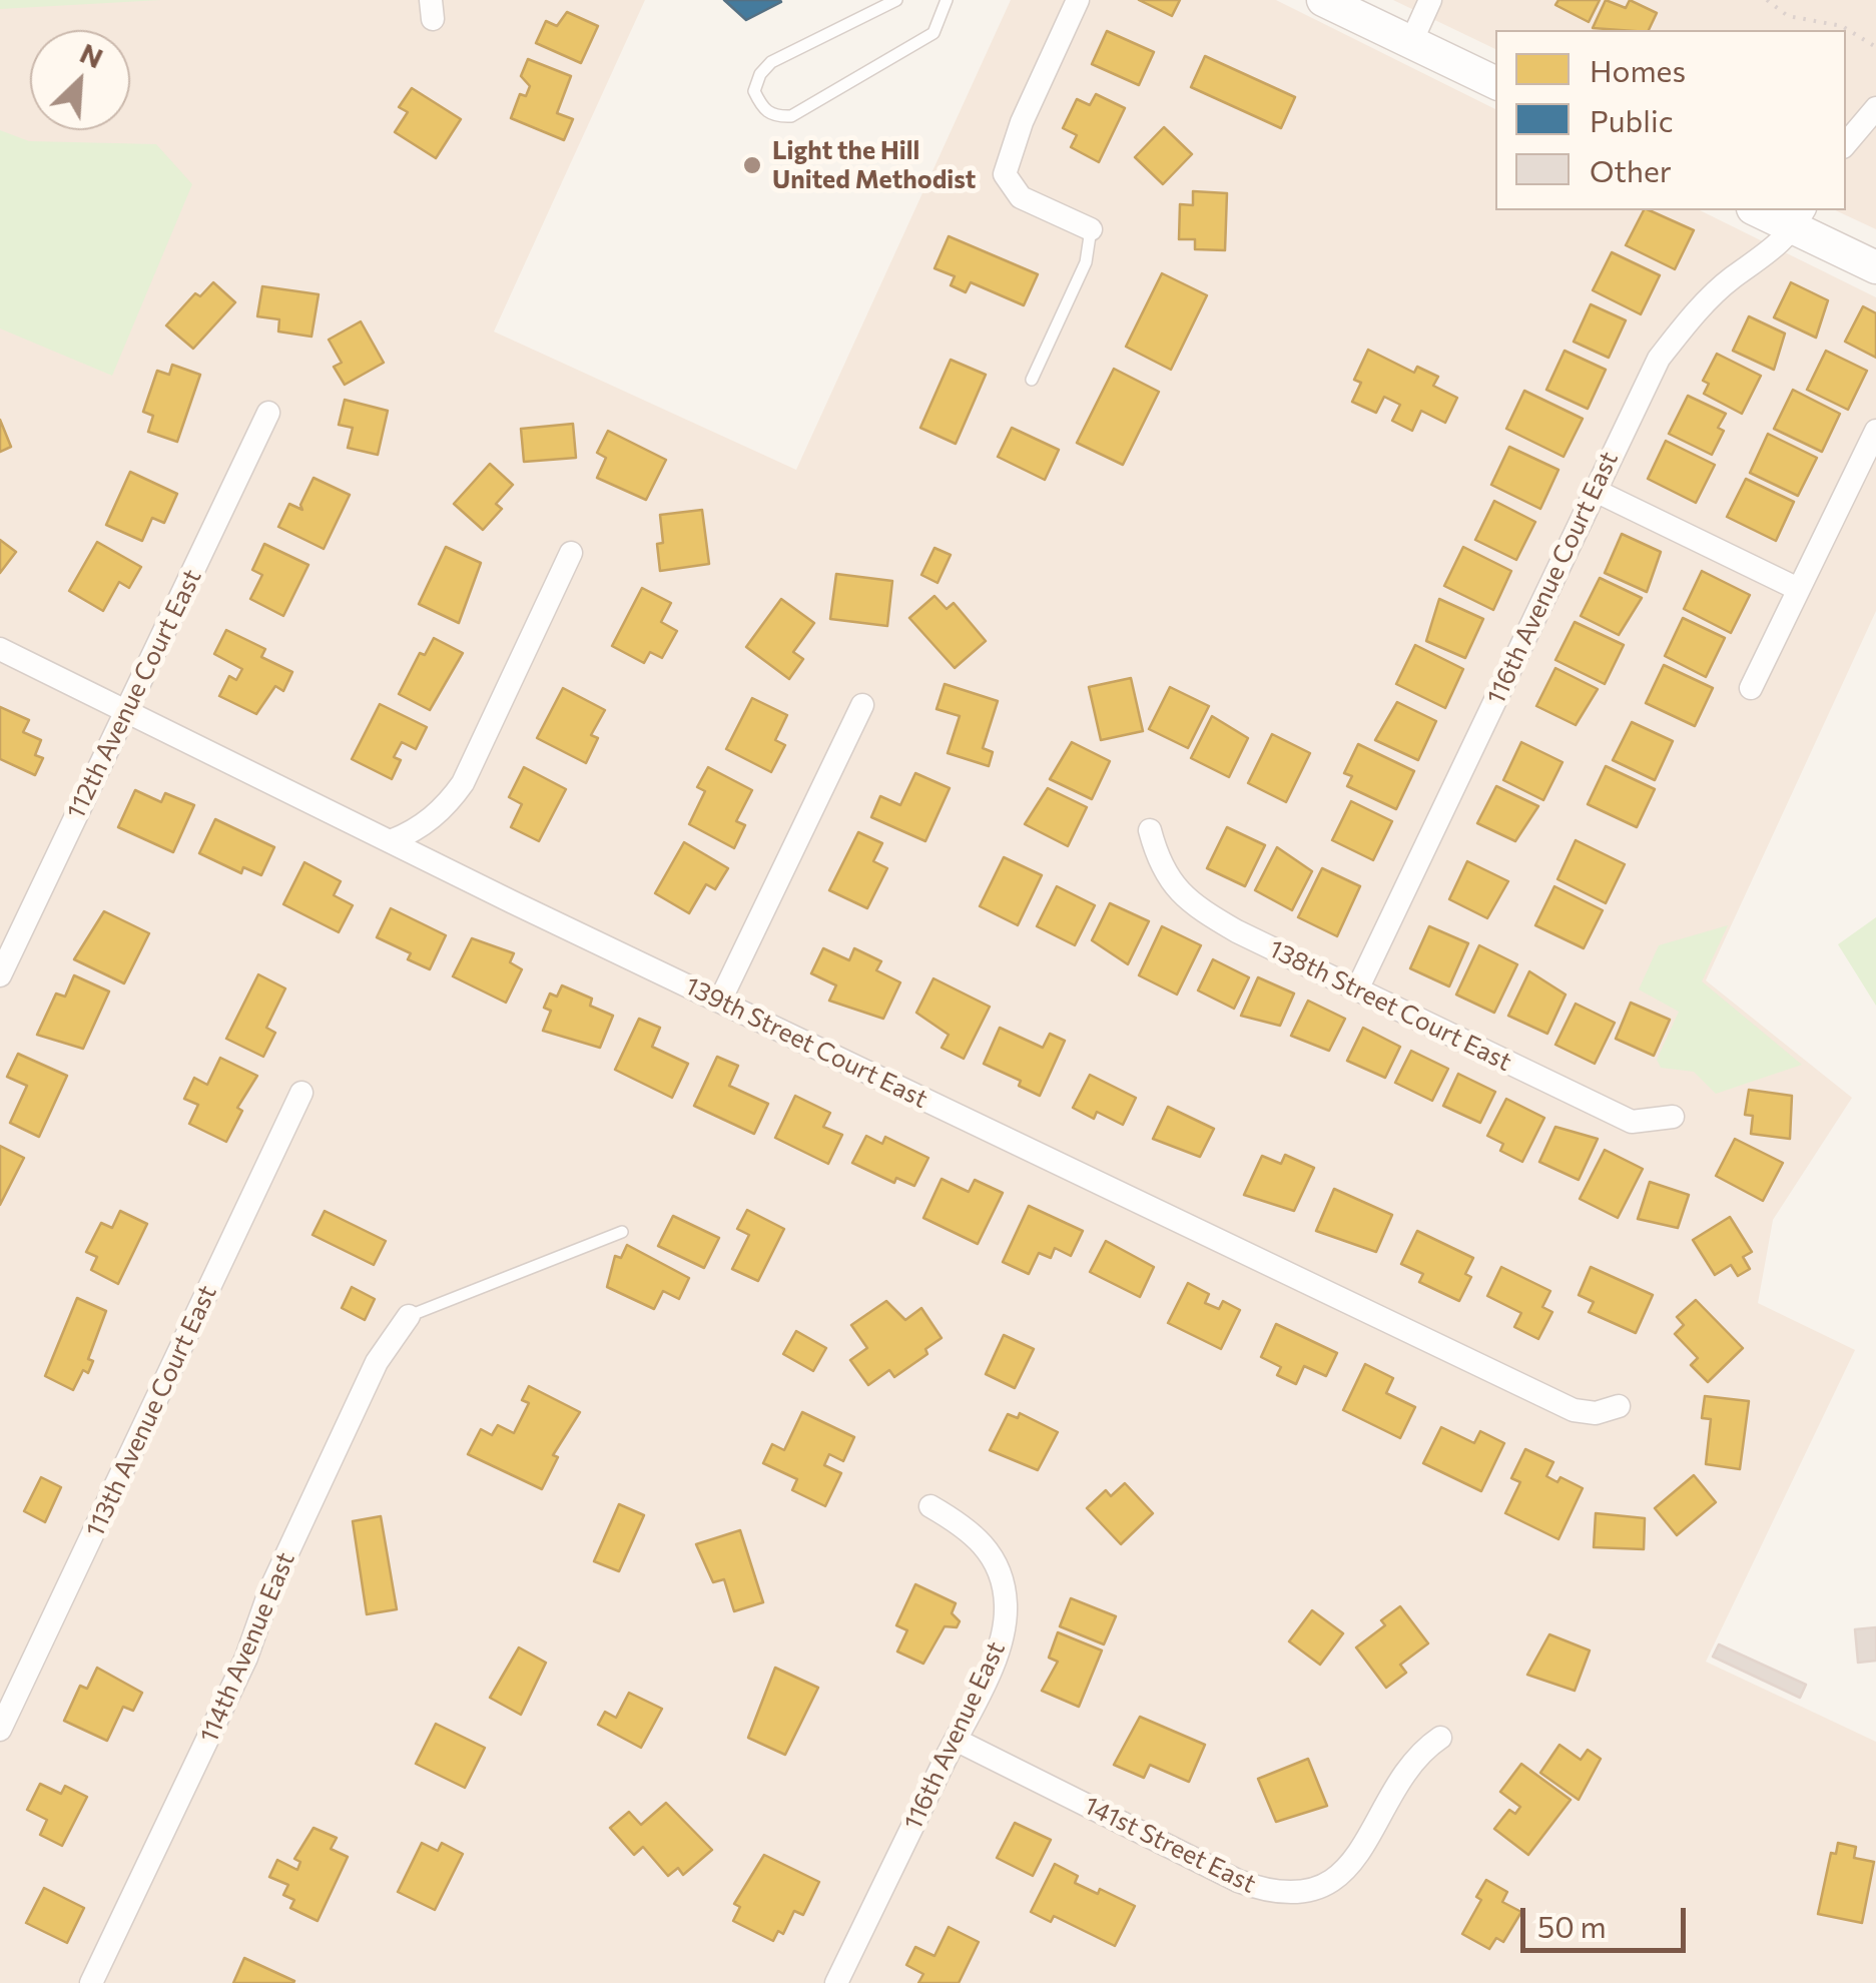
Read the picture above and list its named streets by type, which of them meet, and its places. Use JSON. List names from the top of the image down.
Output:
{
  "streets": {
    "street": [
      "116th Avenue Court East",
      "112th Avenue Court East",
      "138th Street Court East",
      "139th Street Court East",
      "113th Avenue Court East",
      "114th Avenue East",
      "116th Avenue East",
      "141st Street East"
    ]
  },
  "crossings": [
    ["116th Avenue Court East", "138th Street Court East"],
    ["112th Avenue Court East", "139th Street Court East"],
    ["116th Avenue East", "141st Street East"]
  ],
  "places": ["Light the Hill United Methodist"],
  "legend": ["Homes", "Public", "Other"],
  "scale_bar": "50 m",
  "north": "top right"
}
